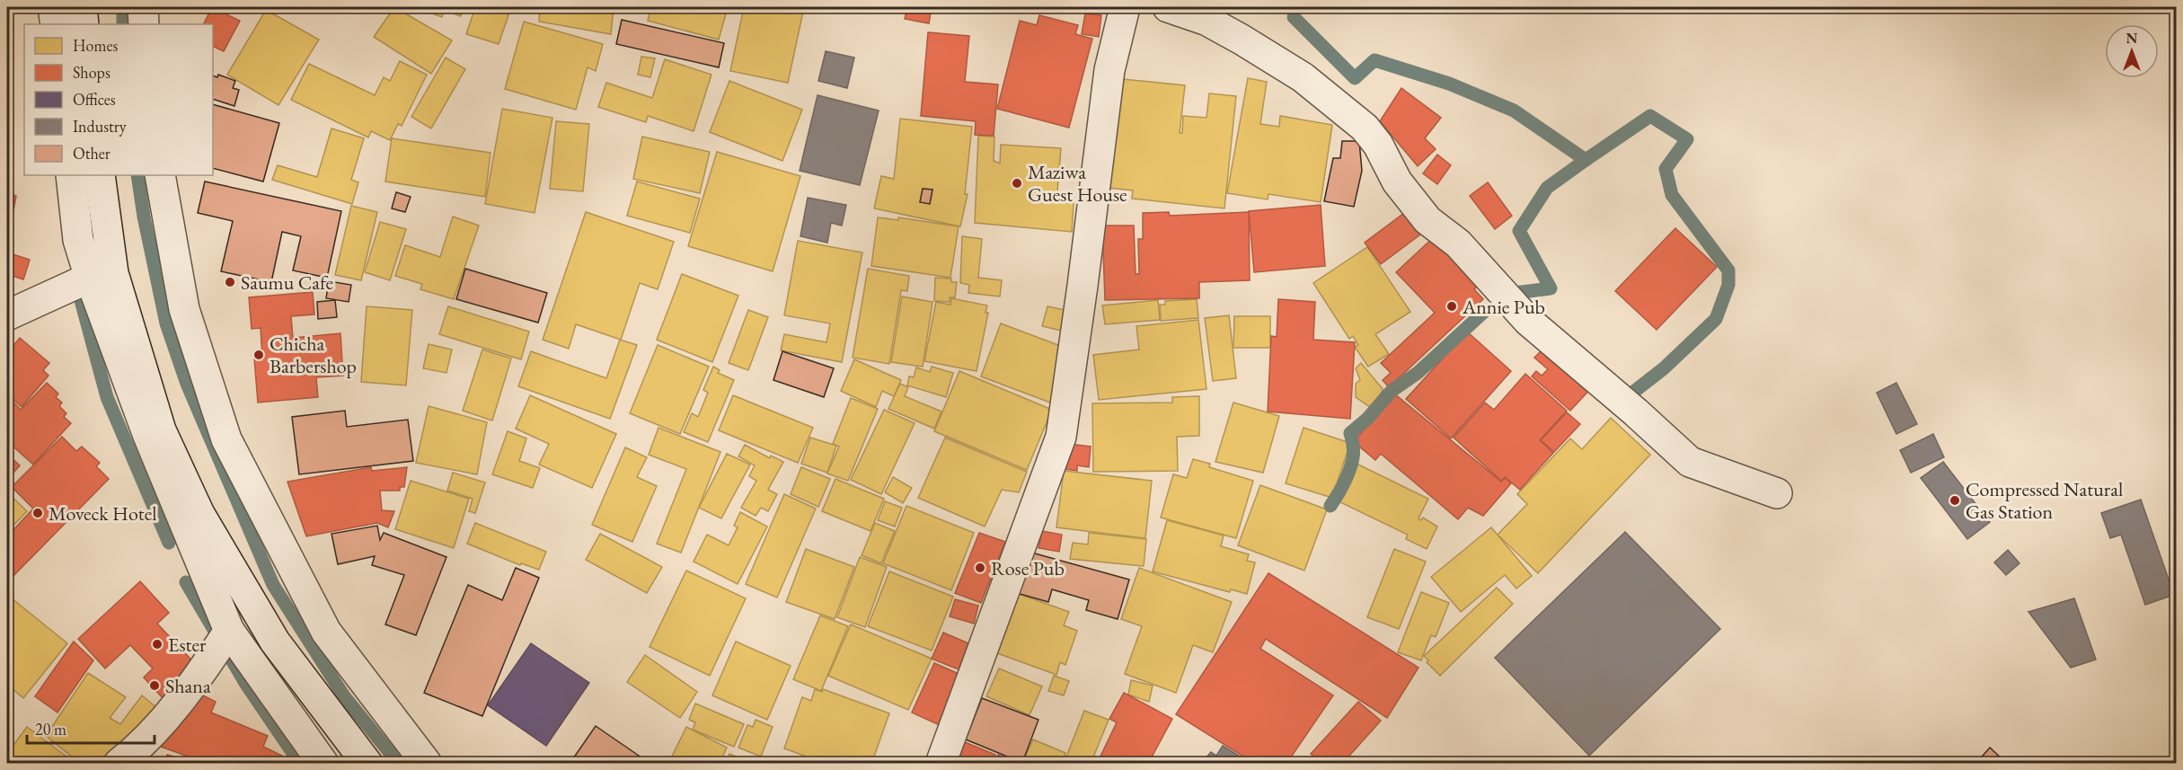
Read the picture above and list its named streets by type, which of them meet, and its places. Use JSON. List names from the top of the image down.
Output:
{
  "places": [
    "Maziwa Guest House",
    "Saumu Cafe",
    "Annie Pub",
    "Chicha Barbershop",
    "Compressed Natural Gas Station",
    "Moveck Hotel",
    "Rose Pub",
    "Ester",
    "Shana"
  ],
  "legend": [
    "Homes",
    "Shops",
    "Offices",
    "Industry",
    "Other"
  ],
  "scale_bar": "20 m",
  "north": "top"
}
